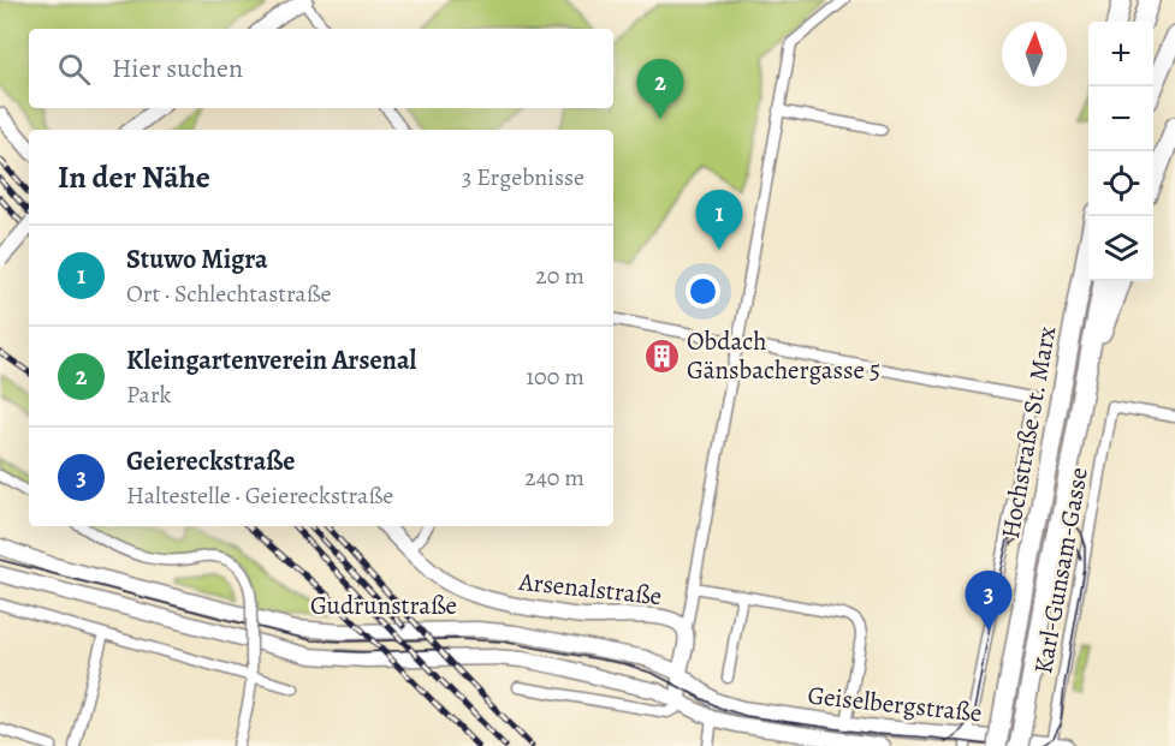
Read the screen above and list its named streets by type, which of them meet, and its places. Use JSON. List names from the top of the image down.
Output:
{
  "streets": {
    "highway": ["Hochstraße St. Marx"],
    "main road": ["Arsenalstraße", "Gudrunstraße", "Geiselbergstraße"],
    "street": ["Karl-Gunsam-Gasse"]
  },
  "crossings": [
    ["Karl-Gunsam-Gasse", "Geiselbergstraße"],
    ["Gudrunstraße", "Geiselbergstraße"]
  ],
  "places": {
    "building": ["Obdach Gänsbachergasse 5"]
  },
  "north": "top",
  "page": {
    "map_buttons": ["+", "−"],
    "search": "Hier suchen",
    "pins": ["2", "1", "3"],
    "heading": ["In der Nähe", "3 Ergebnisse"],
    "list": [
      {
        "mark": "1",
        "name": "Stuwo Migra",
        "note": "Ort · Schlechtastraße",
        "value": "20 m"
      },
      {
        "mark": "2",
        "name": "Kleingartenverein Arsenal",
        "note": "Park",
        "value": "100 m"
      },
      {
        "mark": "3",
        "name": "Geiereckstraße",
        "note": "Haltestelle · Geiereckstraße",
        "value": "240 m"
      }
    ]
  }
}
